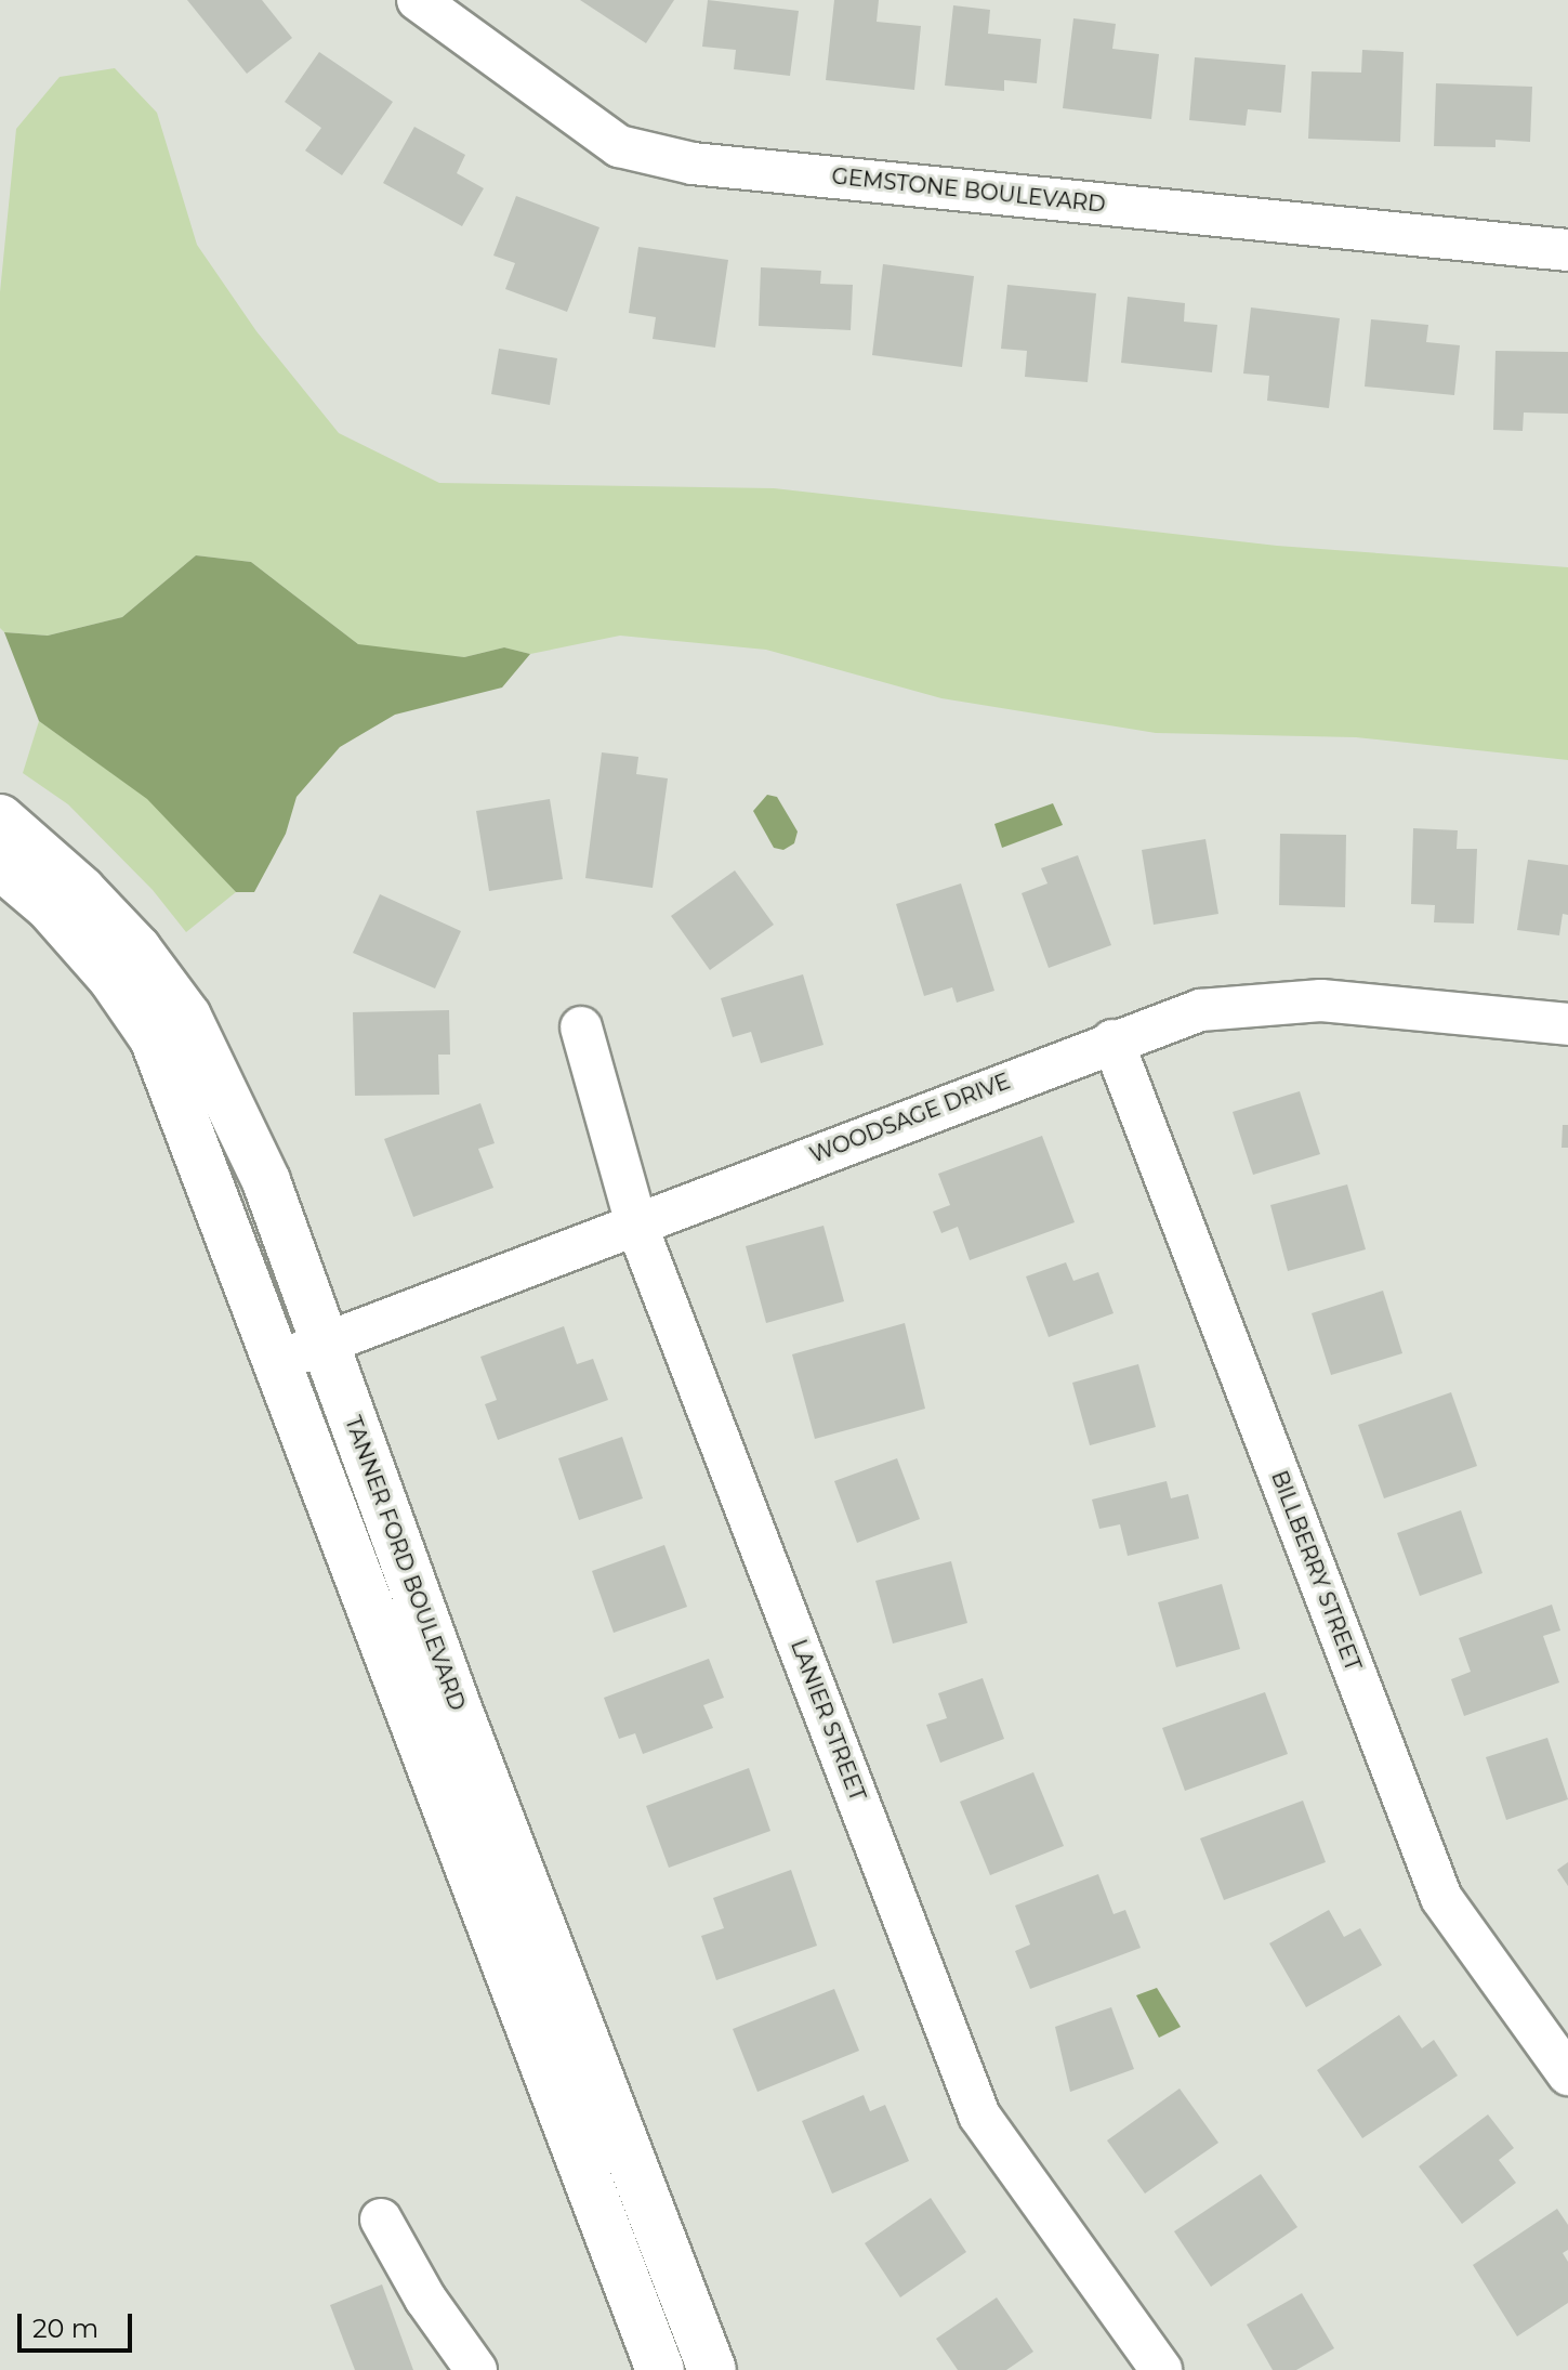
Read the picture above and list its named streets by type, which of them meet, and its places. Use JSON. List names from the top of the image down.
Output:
{
  "streets": {
    "street": [
      "GEMSTONE BOULEVARD",
      "WOODSAGE DRIVE",
      "TANNER FORD BOULEVARD",
      "BILLBERRY STREET",
      "LANIER STREET"
    ]
  },
  "crossings": [
    ["WOODSAGE DRIVE", "TANNER FORD BOULEVARD"],
    ["WOODSAGE DRIVE", "BILLBERRY STREET"],
    ["WOODSAGE DRIVE", "LANIER STREET"]
  ],
  "scale_bar": "20 m"
}
